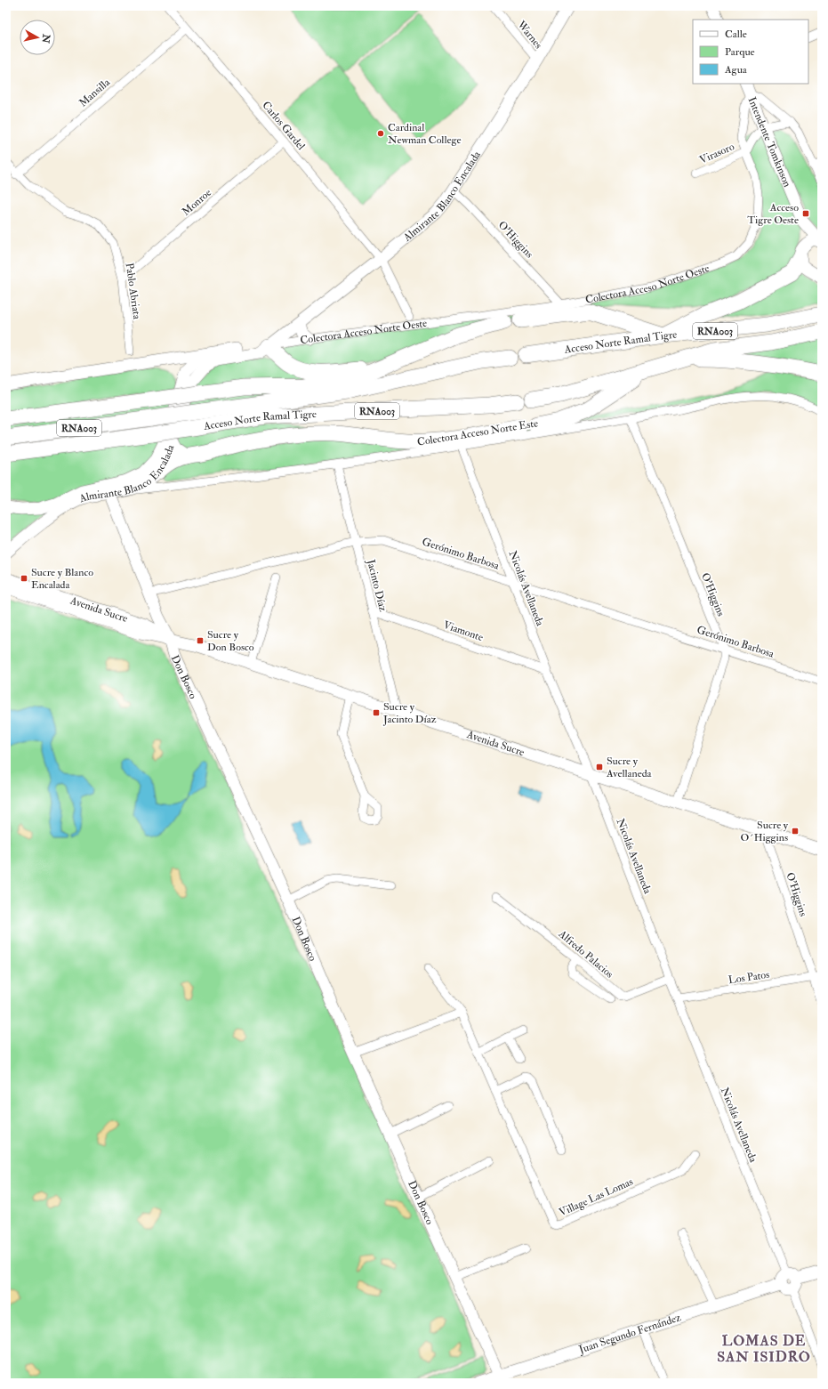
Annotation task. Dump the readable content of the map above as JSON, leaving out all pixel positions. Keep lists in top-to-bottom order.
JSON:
{
  "streets": {
    "highway": ["RNA003", "Acceso Norte Ramal Tigre"],
    "main road": [
      "Intendente Tomkinson",
      "Almirante Blanco Encalada",
      "Avenida Sucre",
      "Don Bosco",
      "Juan Segundo Fernández"
    ],
    "street": [
      "Warnes",
      "Mansilla",
      "Carlos Gardel",
      "Virasoro",
      "Monroe",
      "O'Higgins",
      "Colectora Acceso Norte Oeste",
      "Pablo Abriata",
      "Colectora Acceso Norte Este",
      "Gerónimo Barbosa",
      "Jacinto Díaz",
      "Nicolás Avellaneda",
      "Viamonte",
      "Alfredo Palacios",
      "Los Patos",
      "Village Las Lomas"
    ]
  },
  "crossings": [
    ["Warnes", "Almirante Blanco Encalada"],
    ["Mansilla", "Carlos Gardel"],
    ["Mansilla", "Pablo Abriata"],
    ["Carlos Gardel", "Almirante Blanco Encalada"],
    ["Carlos Gardel", "Monroe"],
    ["Intendente Tomkinson", "Colectora Acceso Norte Oeste"],
    ["Virasoro", "Colectora Acceso Norte Oeste"],
    ["Almirante Blanco Encalada", "O'Higgins"],
    ["Almirante Blanco Encalada", "Colectora Acceso Norte Oeste"],
    ["Almirante Blanco Encalada", "Acceso Norte Ramal Tigre"],
    ["Almirante Blanco Encalada", "Colectora Acceso Norte Este"],
    ["Almirante Blanco Encalada", "Don Bosco"],
    ["Monroe", "Pablo Abriata"],
    ["O'Higgins", "Colectora Acceso Norte Oeste"],
    ["O'Higgins", "Colectora Acceso Norte Este"],
    ["O'Higgins", "Gerónimo Barbosa"],
    ["O'Higgins", "Avenida Sucre"],
    ["O'Higgins", "Los Patos"],
    ["Colectora Acceso Norte Este", "Jacinto Díaz"],
    ["Colectora Acceso Norte Este", "Nicolás Avellaneda"],
    ["Gerónimo Barbosa", "Jacinto Díaz"],
    ["Gerónimo Barbosa", "Nicolás Avellaneda"],
    ["Gerónimo Barbosa", "Don Bosco"],
    ["Jacinto Díaz", "Avenida Sucre"],
    ["Jacinto Díaz", "Viamonte"],
    ["Nicolás Avellaneda", "Avenida Sucre"],
    ["Nicolás Avellaneda", "Viamonte"],
    ["Nicolás Avellaneda", "Alfredo Palacios"],
    ["Nicolás Avellaneda", "Los Patos"],
    ["Nicolás Avellaneda", "Juan Segundo Fernández"],
    ["Avenida Sucre", "Don Bosco"],
    ["Don Bosco", "Juan Segundo Fernández"]
  ],
  "districts": ["LOMAS DE SAN ISIDRO"],
  "places": {
    "other": ["Cardinal Newman College"],
    "transit": [
      "Acceso Tigre Oeste",
      "Sucre y Blanco Encalada",
      "Sucre y Don Bosco",
      "Sucre y Jacinto Díaz",
      "Sucre y Avellaneda",
      "Sucre y O´Higgins"
    ]
  },
  "legend": ["Calle", "Parque", "Agua"],
  "north": "right"
}
